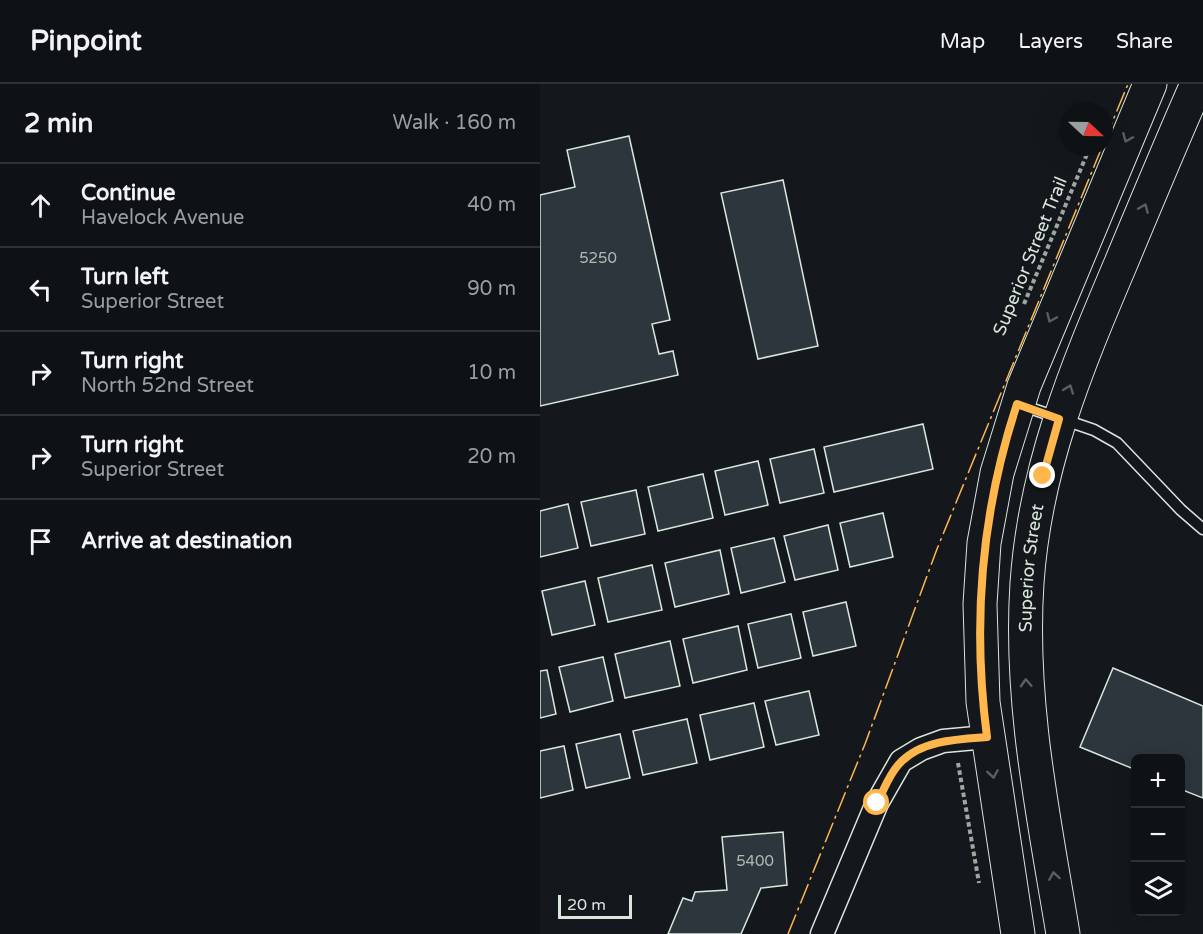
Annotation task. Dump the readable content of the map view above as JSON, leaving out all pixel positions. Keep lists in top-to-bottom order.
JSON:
{
  "streets": {
    "main road": ["Superior Street"],
    "path": ["Superior Street Trail"]
  },
  "house_numbers": ["5250", "5400"],
  "scale_bar": "20 m",
  "north": "right",
  "page": {
    "header": "Pinpoint",
    "nav": ["Map", "Layers", "Share"],
    "heading": ["2 min", "Walk · 160 m"],
    "list": [
      ["Continue", "Havelock Avenue", "40 m"],
      ["Turn left", "Superior Street", "90 m"],
      ["Turn right", "North 52nd Street", "10 m"],
      ["Turn right", "Superior Street", "20 m"],
      "Arrive at destination"
    ],
    "map_buttons": ["+", "−"],
    "scale": "20 m"
  }
}
